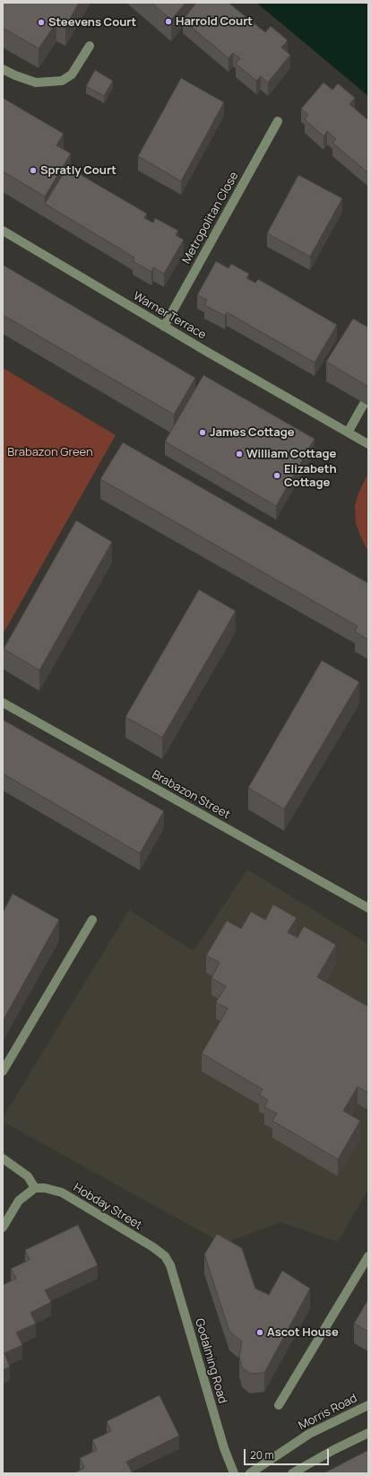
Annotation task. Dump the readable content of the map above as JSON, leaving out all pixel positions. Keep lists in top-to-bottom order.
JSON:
{
  "streets": {
    "street": [
      "Metropolitan Close",
      "Warner Terrace",
      "Brabazon Street",
      "Hobday Street",
      "Godalming Road",
      "Morris Road"
    ]
  },
  "crossings": [
    ["Metropolitan Close", "Warner Terrace"],
    ["Hobday Street", "Godalming Road"]
  ],
  "parks": ["Brabazon Green"],
  "places": [
    "Harrold Court",
    "Steevens Court",
    "Spratly Court",
    "James Cottage",
    "William Cottage",
    "Elizabeth Cottage",
    "Ascot House"
  ],
  "scale_bar": "20 m"
}
